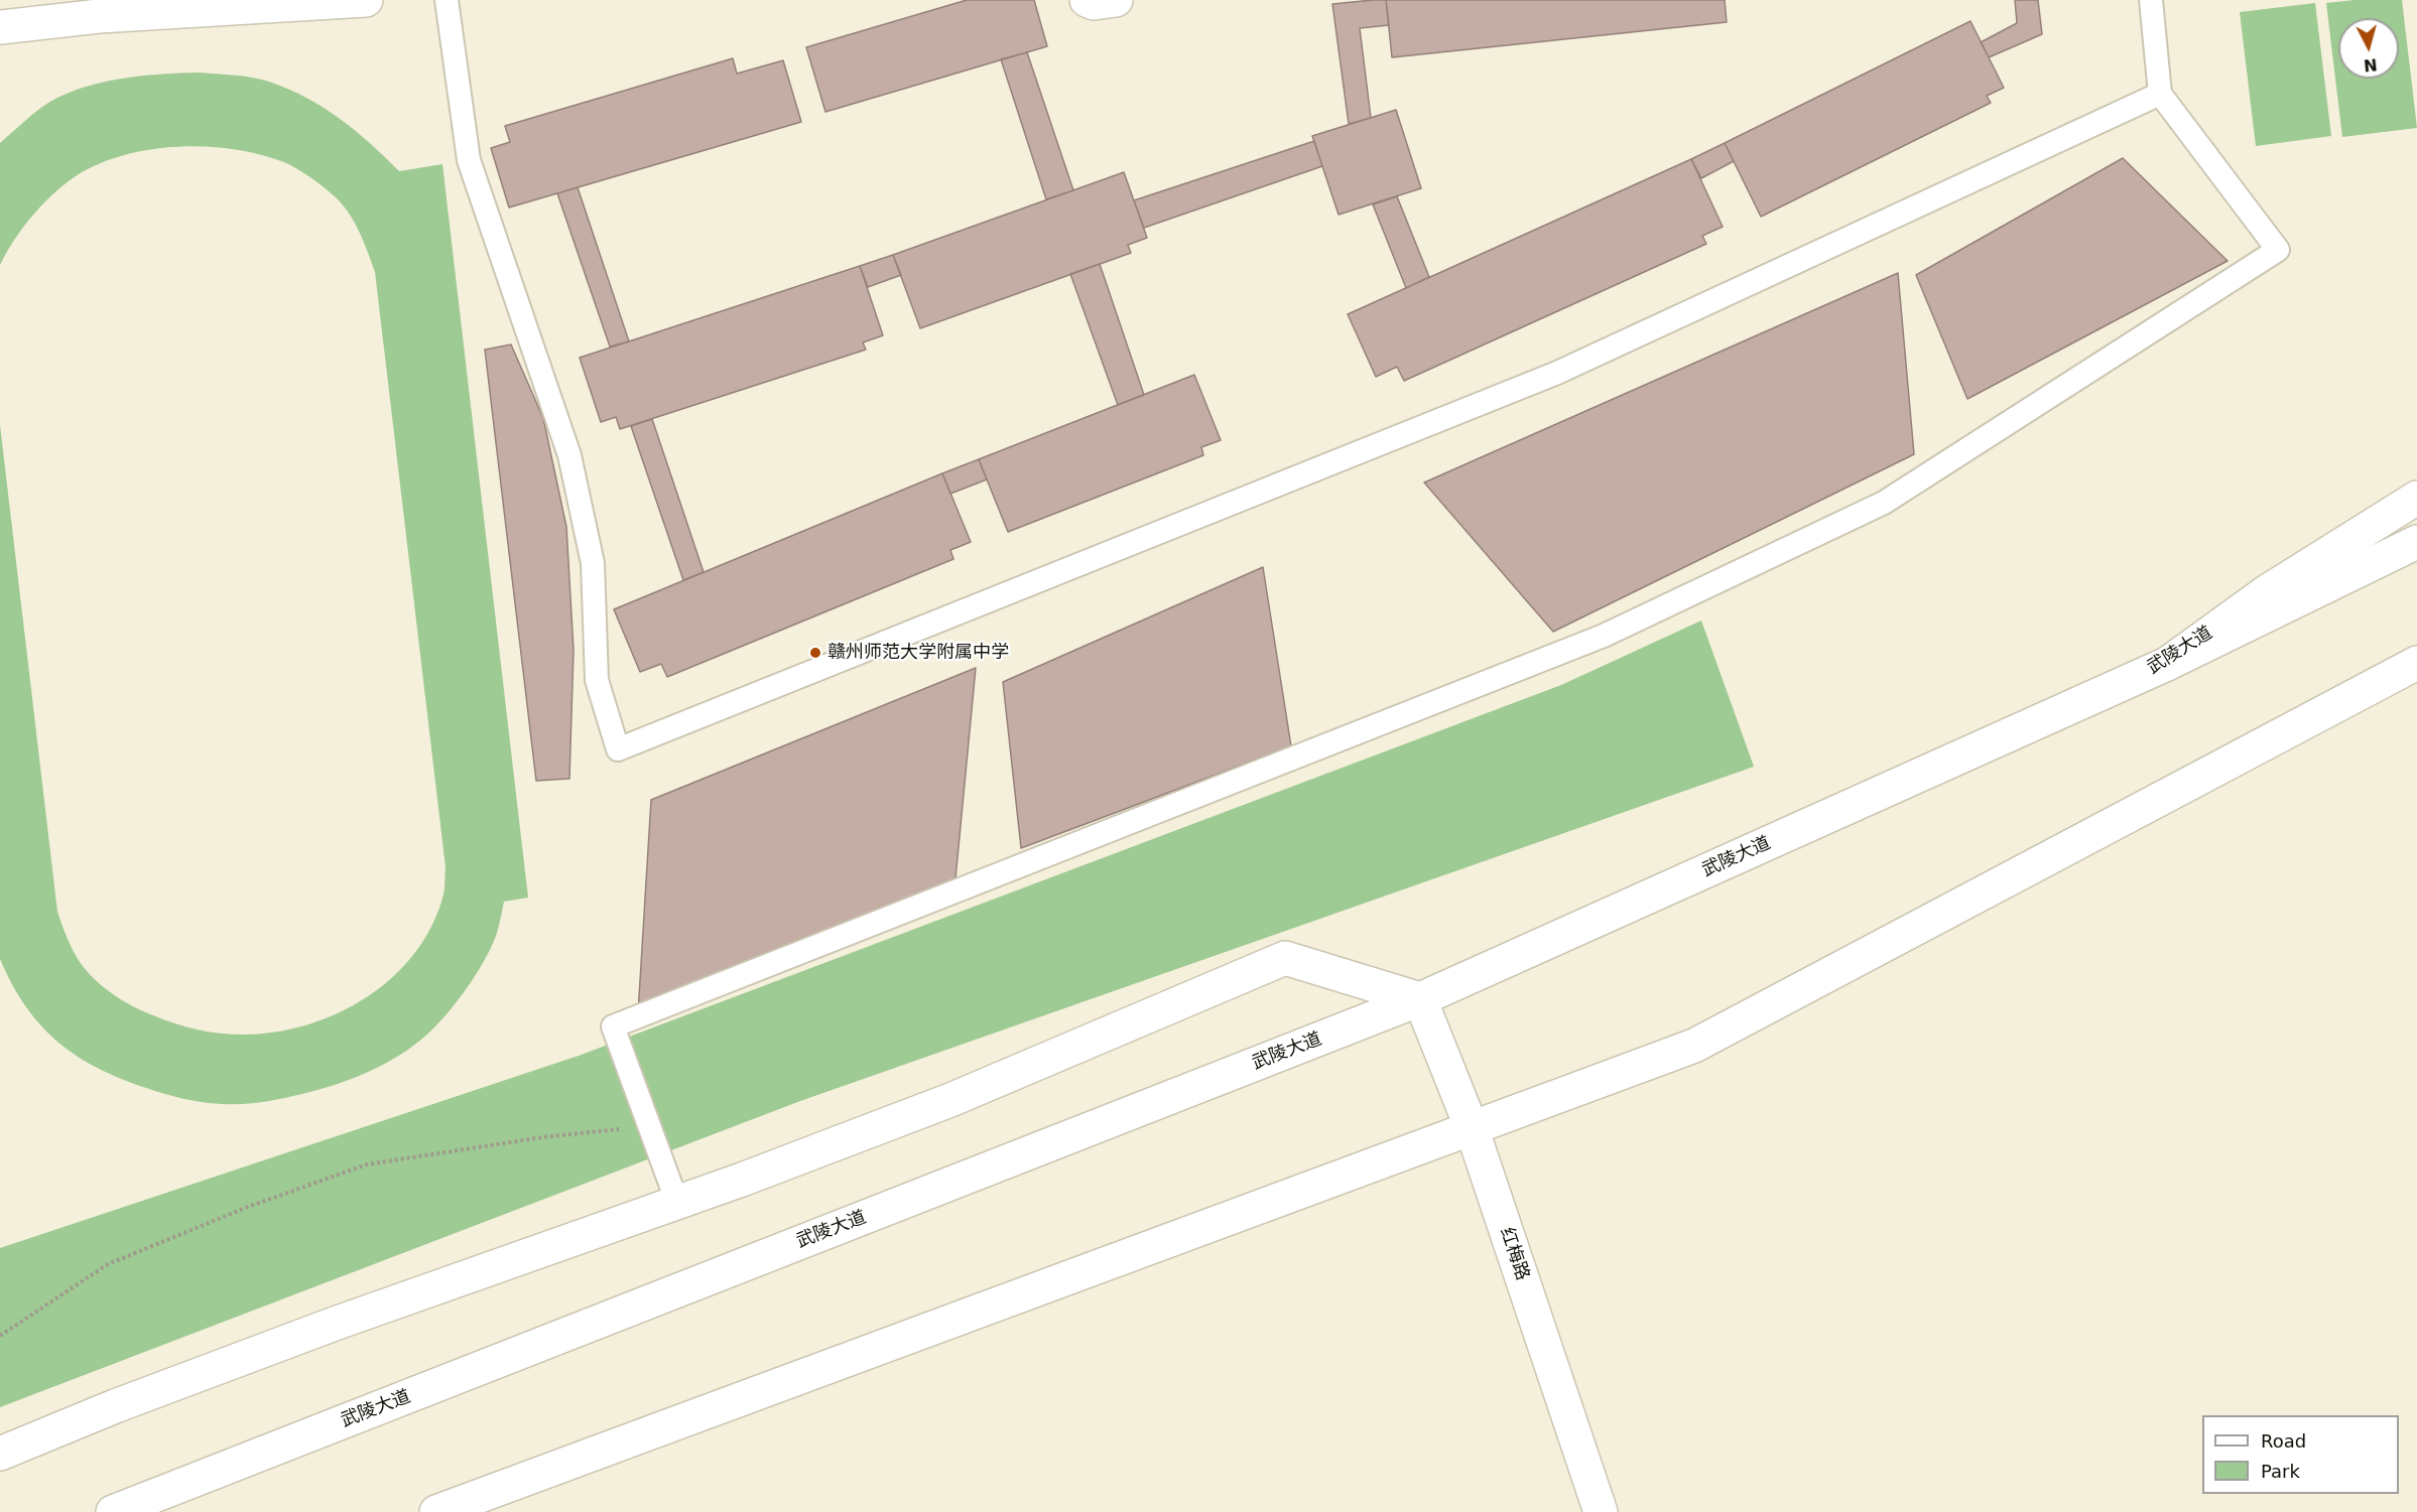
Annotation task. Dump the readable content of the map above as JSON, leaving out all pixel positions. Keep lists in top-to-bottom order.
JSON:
{
  "streets": {
    "main road": ["武陵大道", "红梅路"]
  },
  "crossings": [
    ["武陵大道", "红梅路"]
  ],
  "places": ["赣州师范大学附属中学"],
  "legend": ["Road", "Park"],
  "north": "bottom"
}
